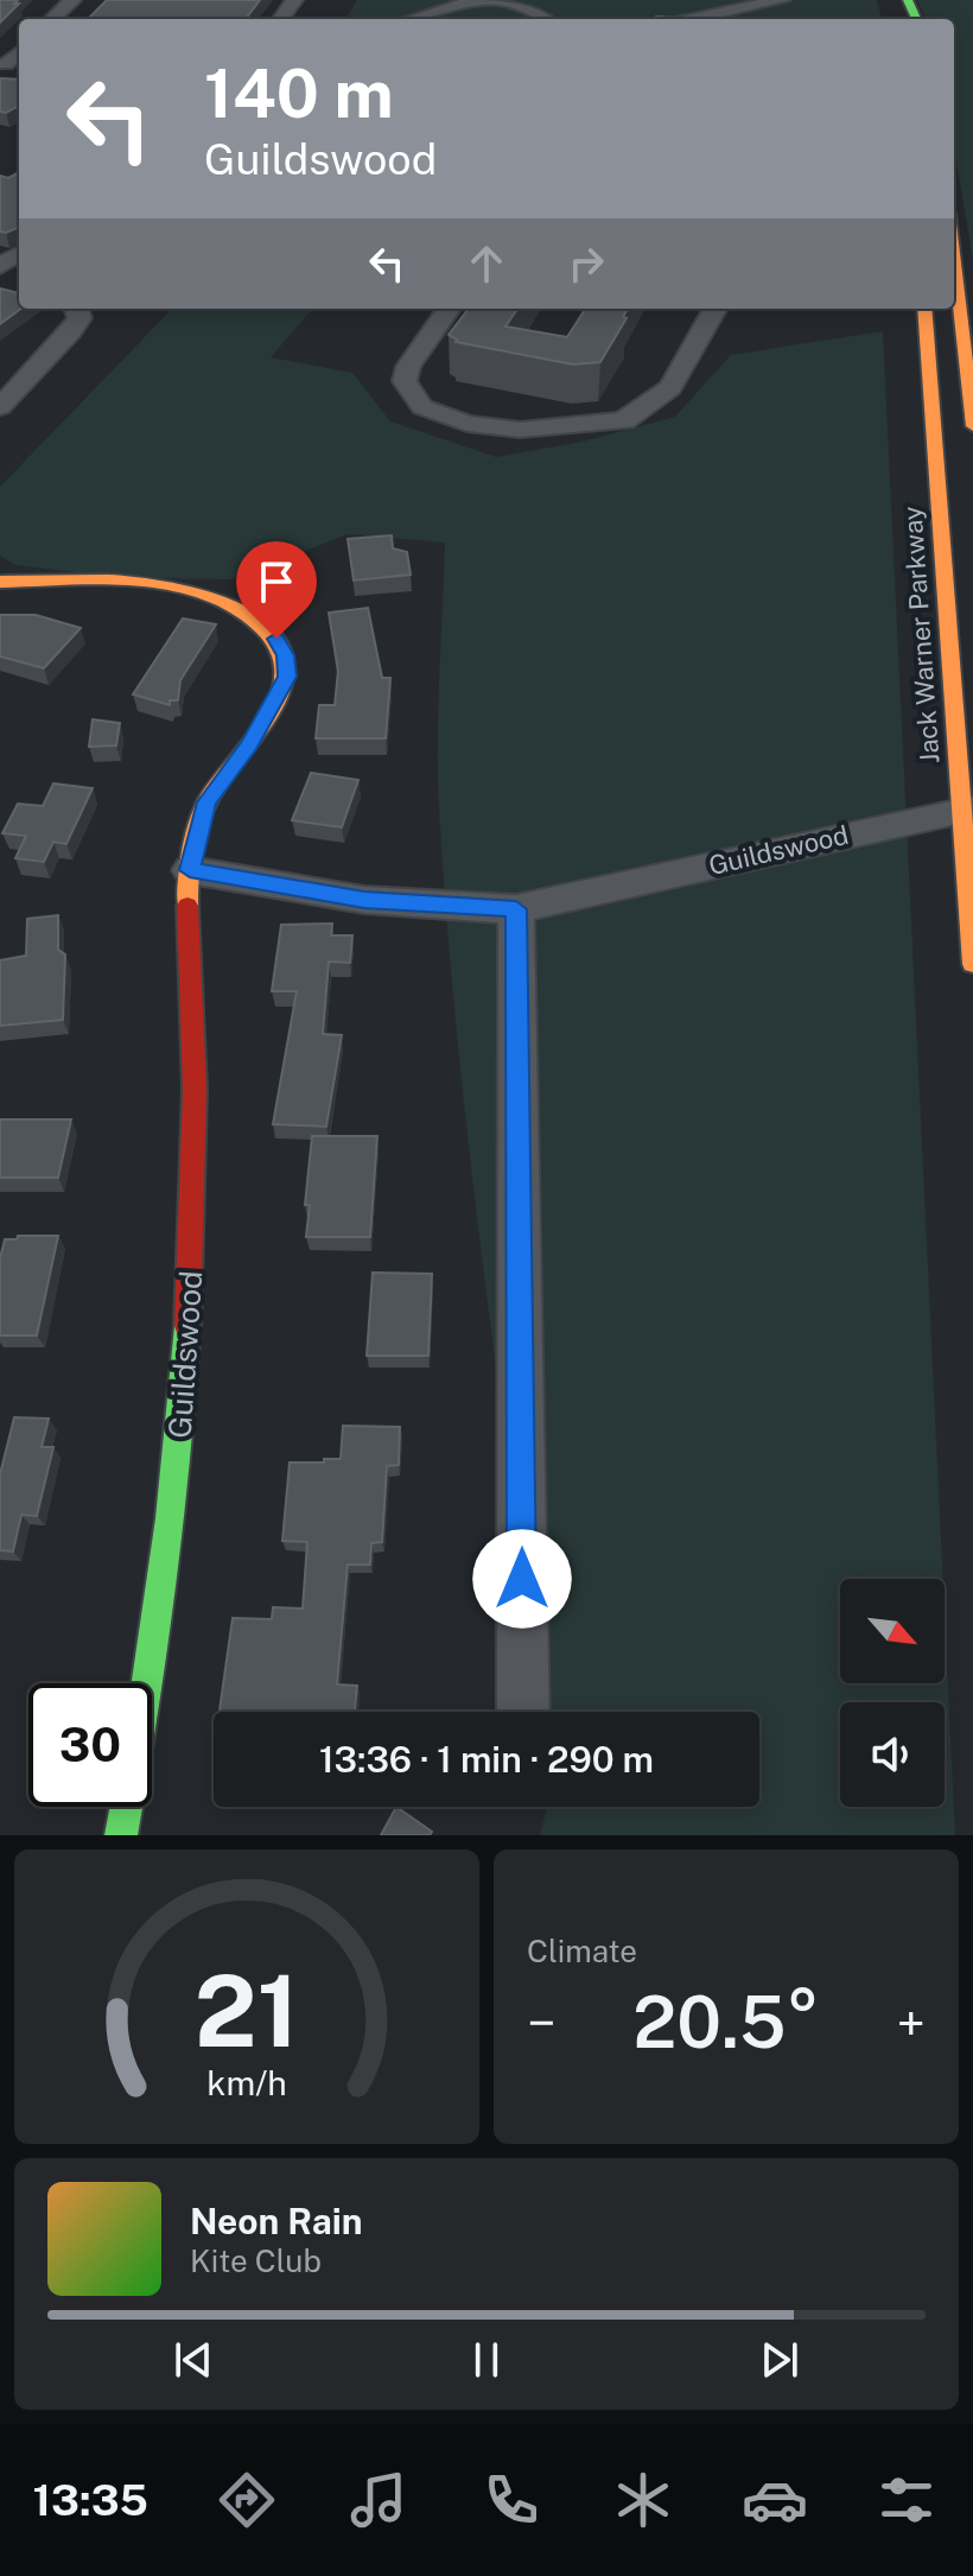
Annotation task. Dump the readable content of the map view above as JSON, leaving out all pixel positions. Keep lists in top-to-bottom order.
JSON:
{
  "streets": {
    "main road": ["Jack Warner Parkway", "Guildswood"]
  },
  "crossings": [
    ["Jack Warner Parkway", "Guildswood"]
  ],
  "north": "bottom right",
  "page": {
    "turn": ["140 m", "Guildswood"],
    "limit": "30",
    "trip": "13:36 · 1 min · 290 m",
    "tile": "Climate",
    "heat": ["−", "20.5°", "+"],
    "song": ["Neon Rain", "Kite Club"],
    "tabs": "13:35",
    "gauge": ["21", "km/h"]
  }
}
